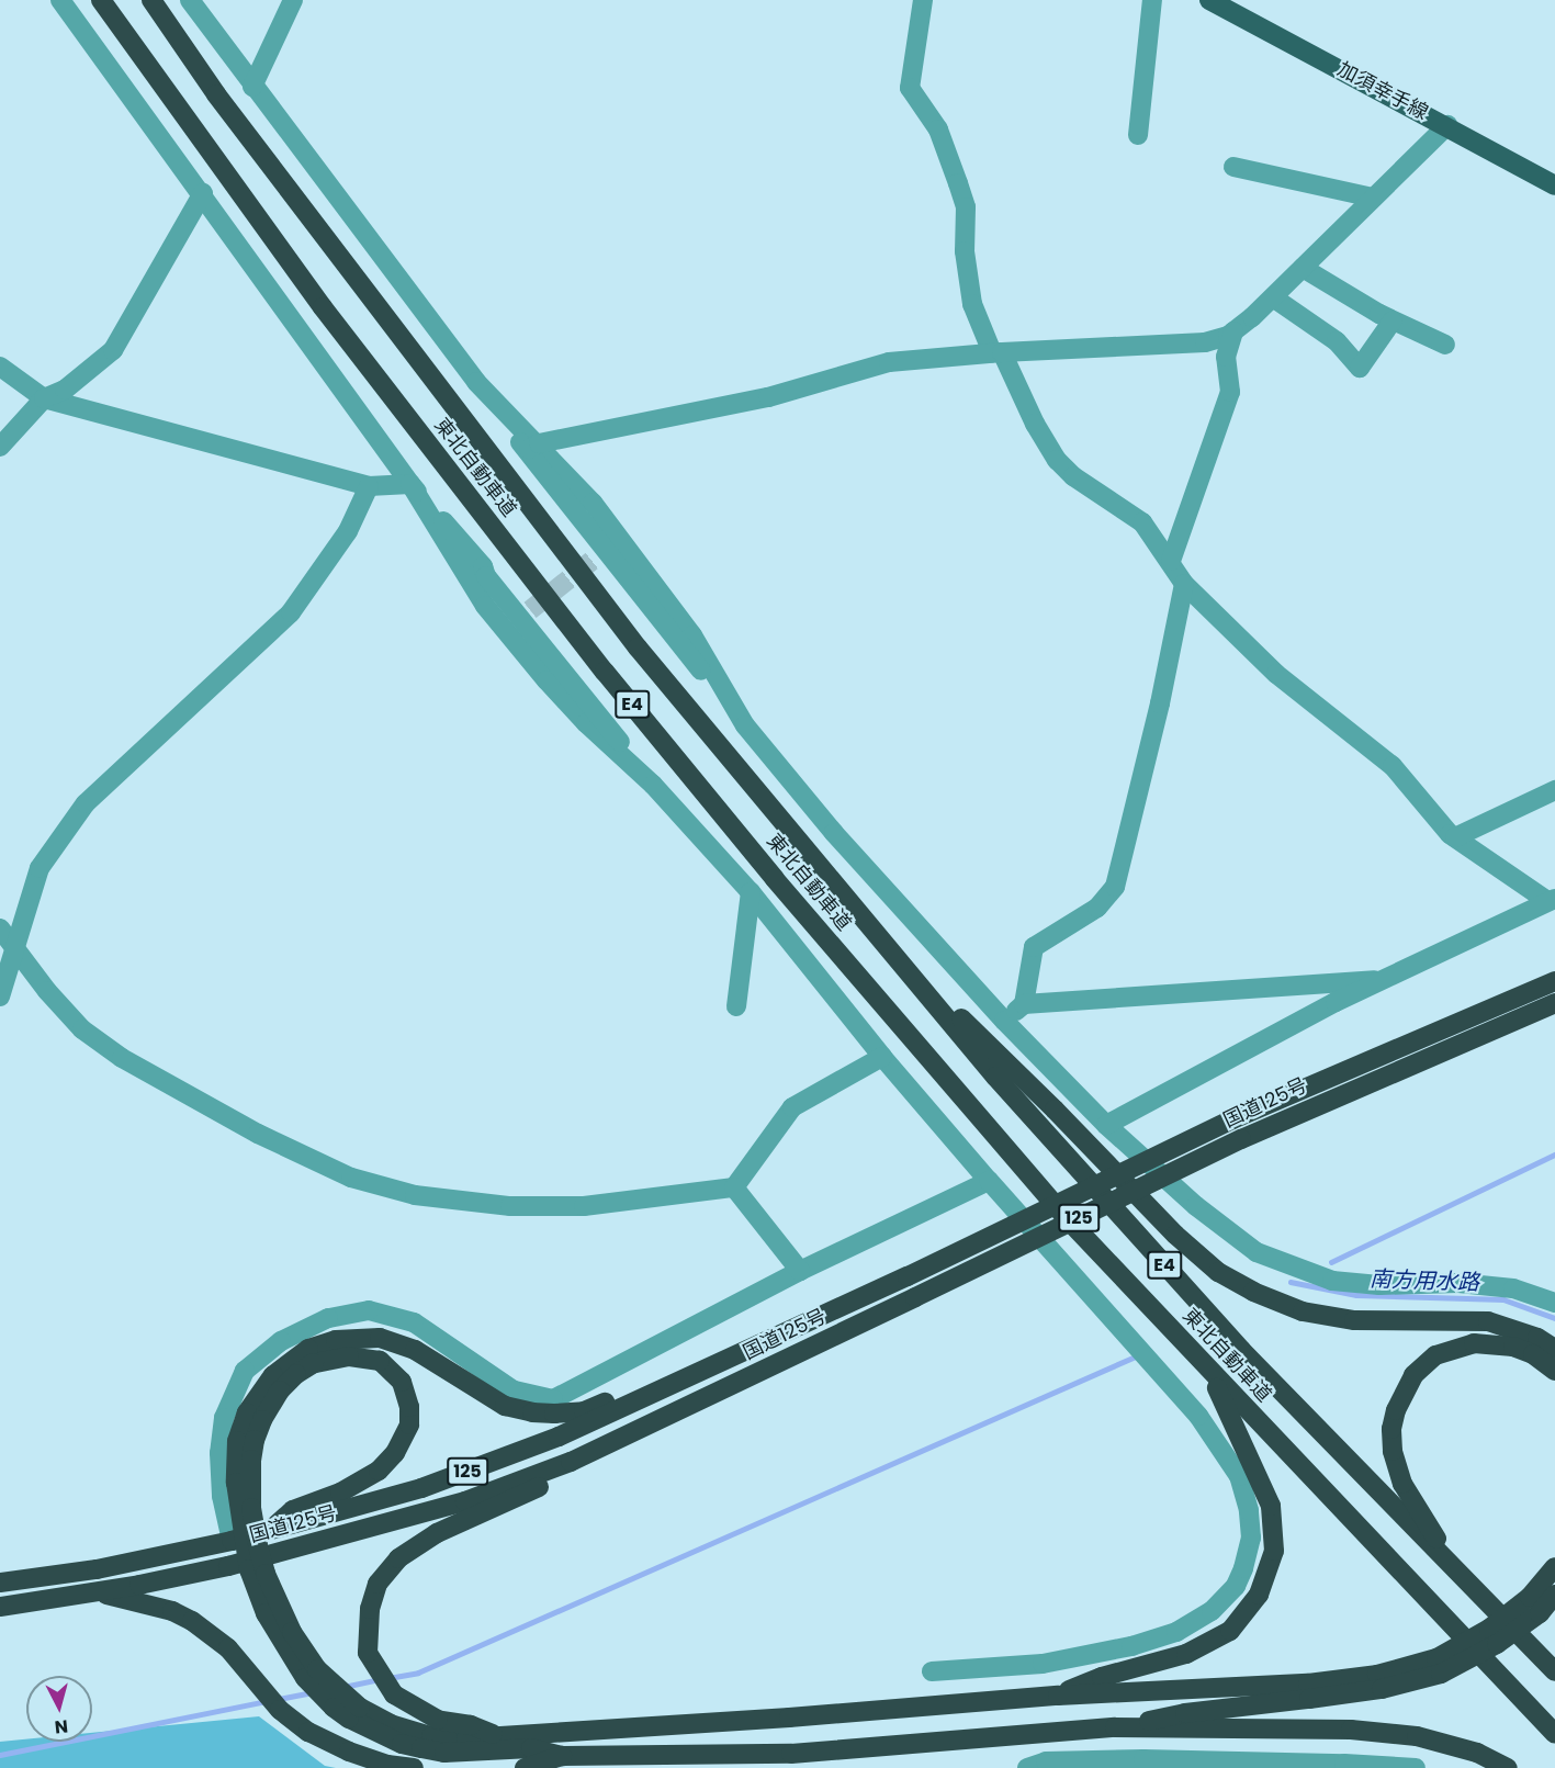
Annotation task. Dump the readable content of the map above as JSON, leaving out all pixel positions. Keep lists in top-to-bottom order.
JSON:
{
  "streets": {
    "highway": [
      "東北自動車道",
      "E4",
      "国道125号",
      "125"
    ],
    "main road": ["加須幸手線"]
  },
  "water": ["南方用水路"],
  "north": "bottom"
}
